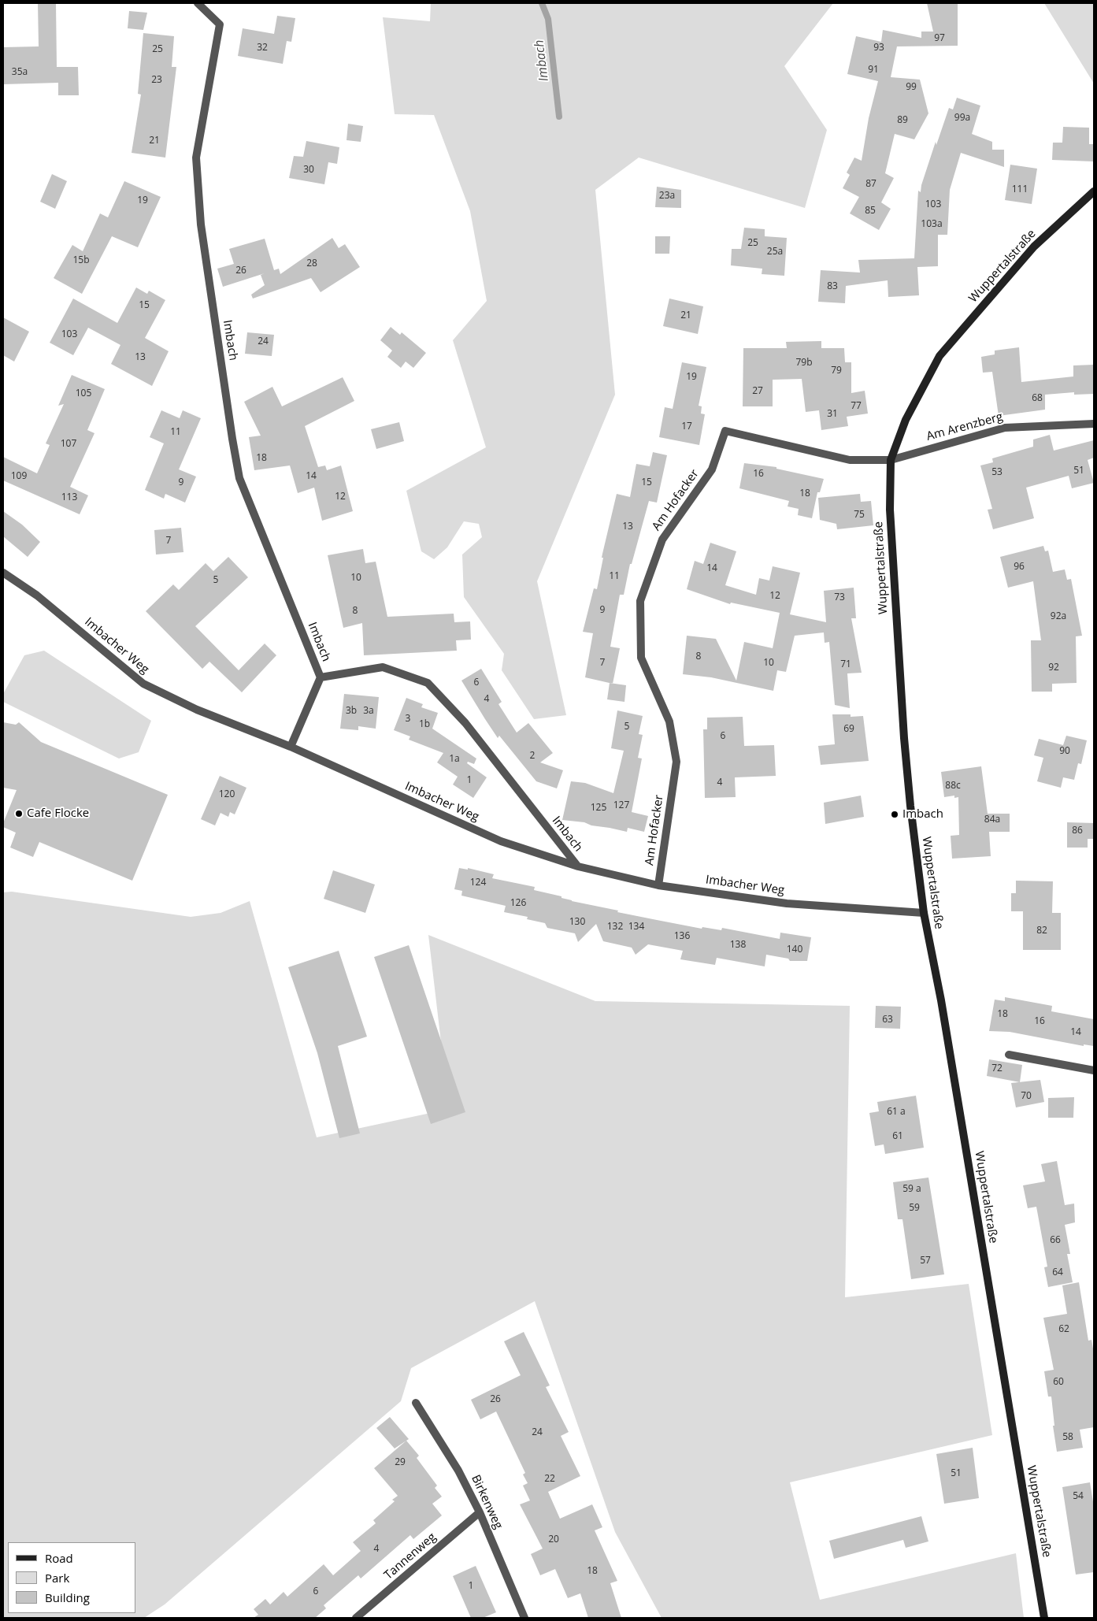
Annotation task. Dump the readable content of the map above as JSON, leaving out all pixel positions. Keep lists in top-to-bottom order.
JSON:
{
  "streets": {
    "main road": ["Wuppertalstraße"],
    "street": [
      "Imbach",
      "Am Arenzberg",
      "Am Hofacker",
      "Imbacher Weg",
      "Birkenweg",
      "Tannenweg"
    ]
  },
  "crossings": [
    ["Wuppertalstraße", "Am Arenzberg"],
    ["Wuppertalstraße", "Am Hofacker"],
    ["Wuppertalstraße", "Imbacher Weg"],
    ["Imbach", "Imbacher Weg"],
    ["Am Arenzberg", "Am Hofacker"],
    ["Am Hofacker", "Imbacher Weg"],
    ["Birkenweg", "Tannenweg"]
  ],
  "water": ["Imbach"],
  "places": ["Cafe Flocke", "Imbach"],
  "house_numbers": [
    "97",
    "32",
    "93",
    "25",
    "91",
    "35a",
    "23",
    "99",
    "99a",
    "89",
    "21",
    "30",
    "87",
    "111",
    "23a",
    "19",
    "103",
    "85",
    "103a",
    "25",
    "25a",
    "15b",
    "28",
    "26",
    "83",
    "15",
    "21",
    "103",
    "24",
    "13",
    "79b",
    "79",
    "19",
    "27",
    "105",
    "68",
    "77",
    "31",
    "17",
    "11",
    "107",
    "18",
    "51",
    "53",
    "16",
    "109",
    "14",
    "9",
    "15",
    "18",
    "12",
    "113",
    "75",
    "13",
    "7",
    "96",
    "14",
    "11",
    "10",
    "5",
    "12",
    "73",
    "9",
    "8",
    "92a",
    "8",
    "7",
    "10",
    "71",
    "92",
    "6",
    "4",
    "3b",
    "3a",
    "3",
    "1b",
    "5",
    "69",
    "6",
    "90",
    "2",
    "1a",
    "1",
    "4",
    "88c",
    "120",
    "127",
    "125",
    "84a",
    "86",
    "124",
    "126",
    "130",
    "132",
    "134",
    "82",
    "136",
    "138",
    "140",
    "18",
    "63",
    "16",
    "14",
    "72",
    "70",
    "61 a",
    "61",
    "59 a",
    "59",
    "66",
    "57",
    "64",
    "62",
    "60",
    "26",
    "24",
    "58",
    "29",
    "51",
    "22",
    "54",
    "20",
    "4",
    "18",
    "1",
    "6"
  ],
  "legend": ["Road", "Park", "Building"]
}
